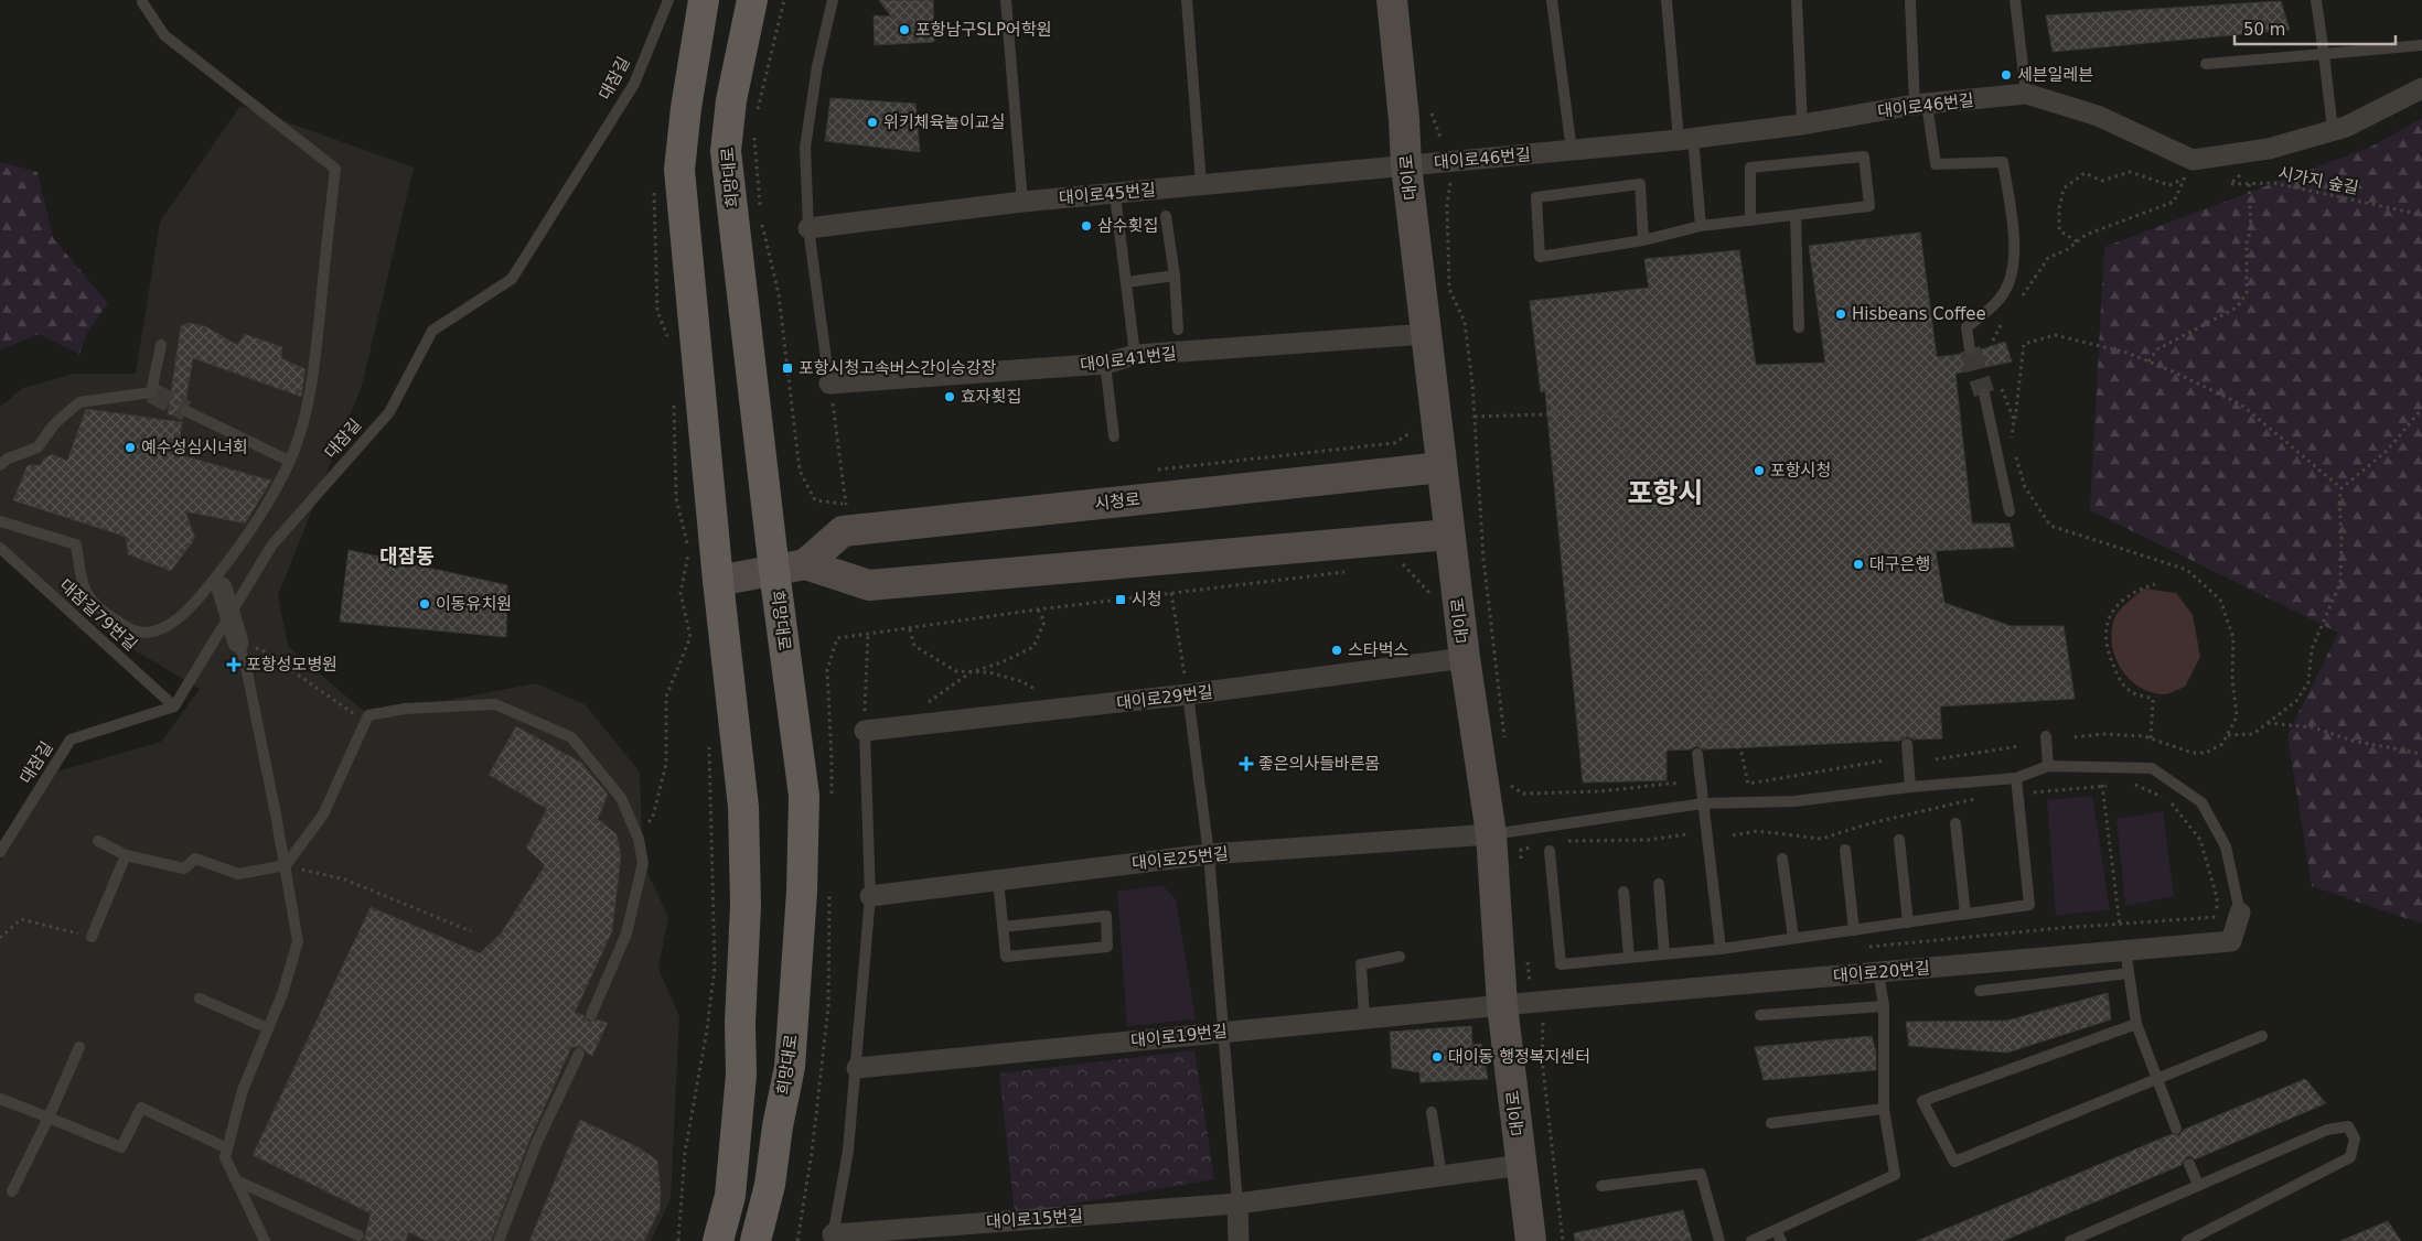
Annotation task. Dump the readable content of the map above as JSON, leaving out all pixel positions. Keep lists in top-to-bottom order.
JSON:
{
  "streets": {
    "main road": ["희망대로"],
    "street": [
      "대이로46번길",
      "대이로",
      "대이로45번길",
      "대이로41번길",
      "시청로",
      "대이로29번길",
      "대이로25번길",
      "대이로20번길",
      "대이로19번길",
      "대이로15번길"
    ],
    "lane": ["대잠길", "대잠길79번길"],
    "path": ["시가지 숲길"]
  },
  "crossings": [
    ["대잠길", "대잠길79번길"],
    ["대이로46번길", "대이로"],
    ["대이로46번길", "대이로45번길"],
    ["희망대로", "시청로"],
    ["대이로", "대이로45번길"],
    ["대이로", "대이로41번길"],
    ["대이로", "시청로"],
    ["대이로", "대이로29번길"],
    ["대이로", "대이로25번길"],
    ["대이로", "대이로20번길"],
    ["대이로", "대이로19번길"],
    ["대이로", "대이로15번길"],
    ["대이로20번길", "대이로19번길"]
  ],
  "districts": ["포항시", "대잠동"],
  "places": {
    "other": [
      "포항남구SLP어학원",
      "세븐일레븐",
      "위키체육놀이교실",
      "삼수횟집",
      "Hisbeans Coffee",
      "효자횟집",
      "예수성심시녀회",
      "포항시청",
      "대구은행",
      "이동유치원",
      "스타벅스",
      "대이동 행정복지센터"
    ],
    "transit": ["포항시청고속버스간이승강장", "시청"],
    "health": ["포항성모병원", "좋은의사들바른몸"]
  },
  "scale_bar": "50 m"
}
